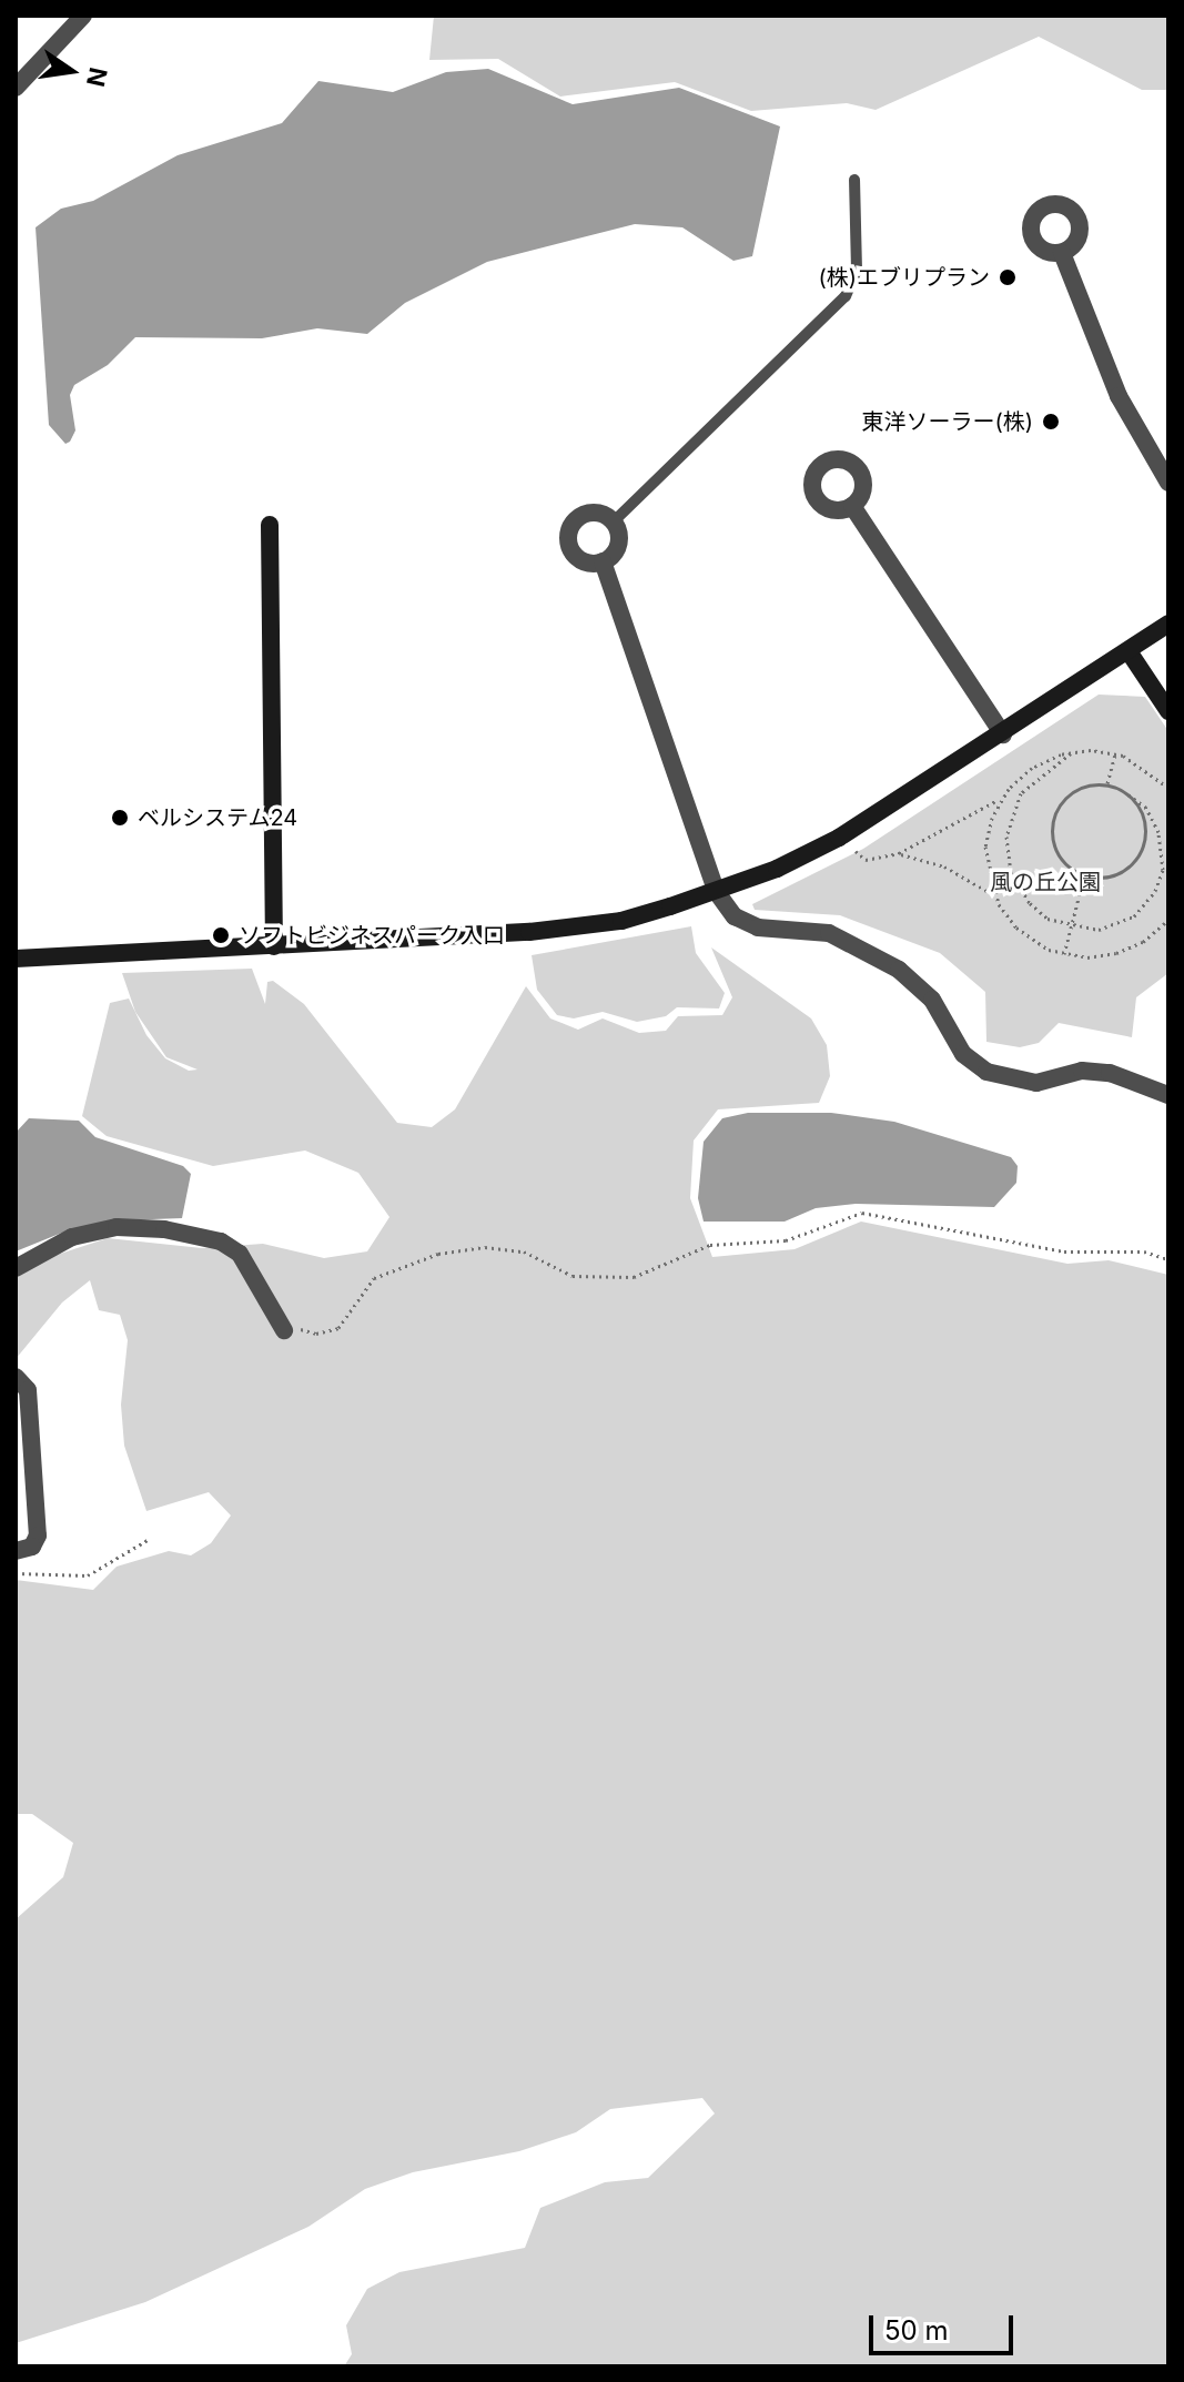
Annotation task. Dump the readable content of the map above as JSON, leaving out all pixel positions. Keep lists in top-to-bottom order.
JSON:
{
  "parks": ["風の丘公園"],
  "places": [
    "(株)エブリプラン",
    "東洋ソーラー(株)",
    "ベルシステム24",
    "ソフトビジネスパーク入口"
  ],
  "scale_bar": "50 m",
  "north": "right"
}
